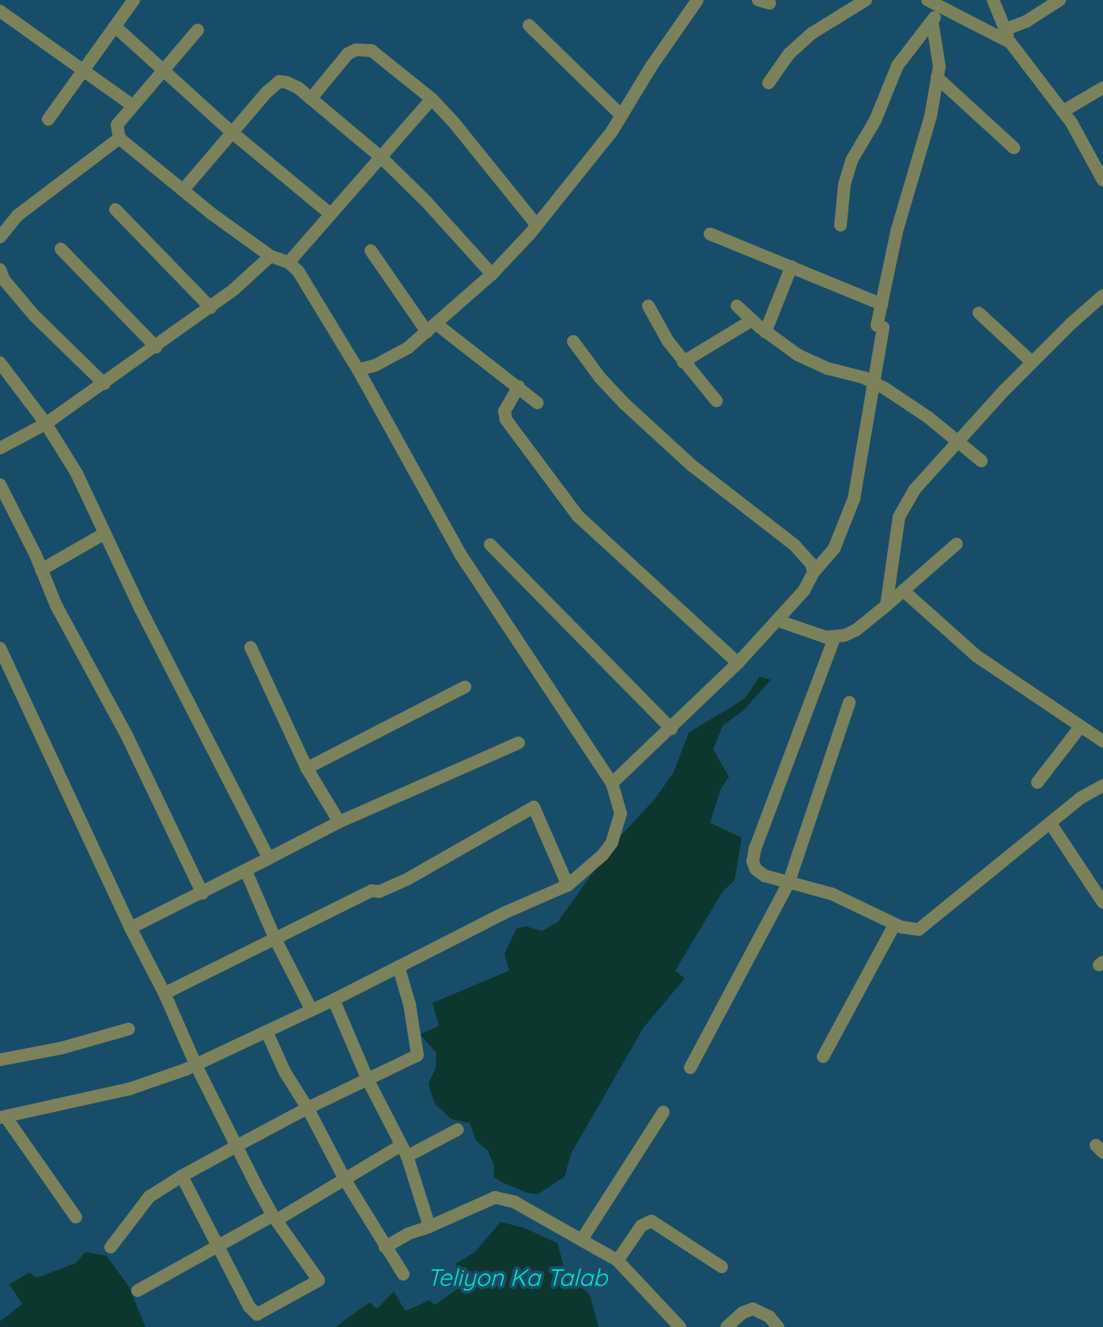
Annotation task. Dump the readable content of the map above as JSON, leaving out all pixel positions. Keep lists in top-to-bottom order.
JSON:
{
  "water": ["Teliyon Ka Talab"]
}
